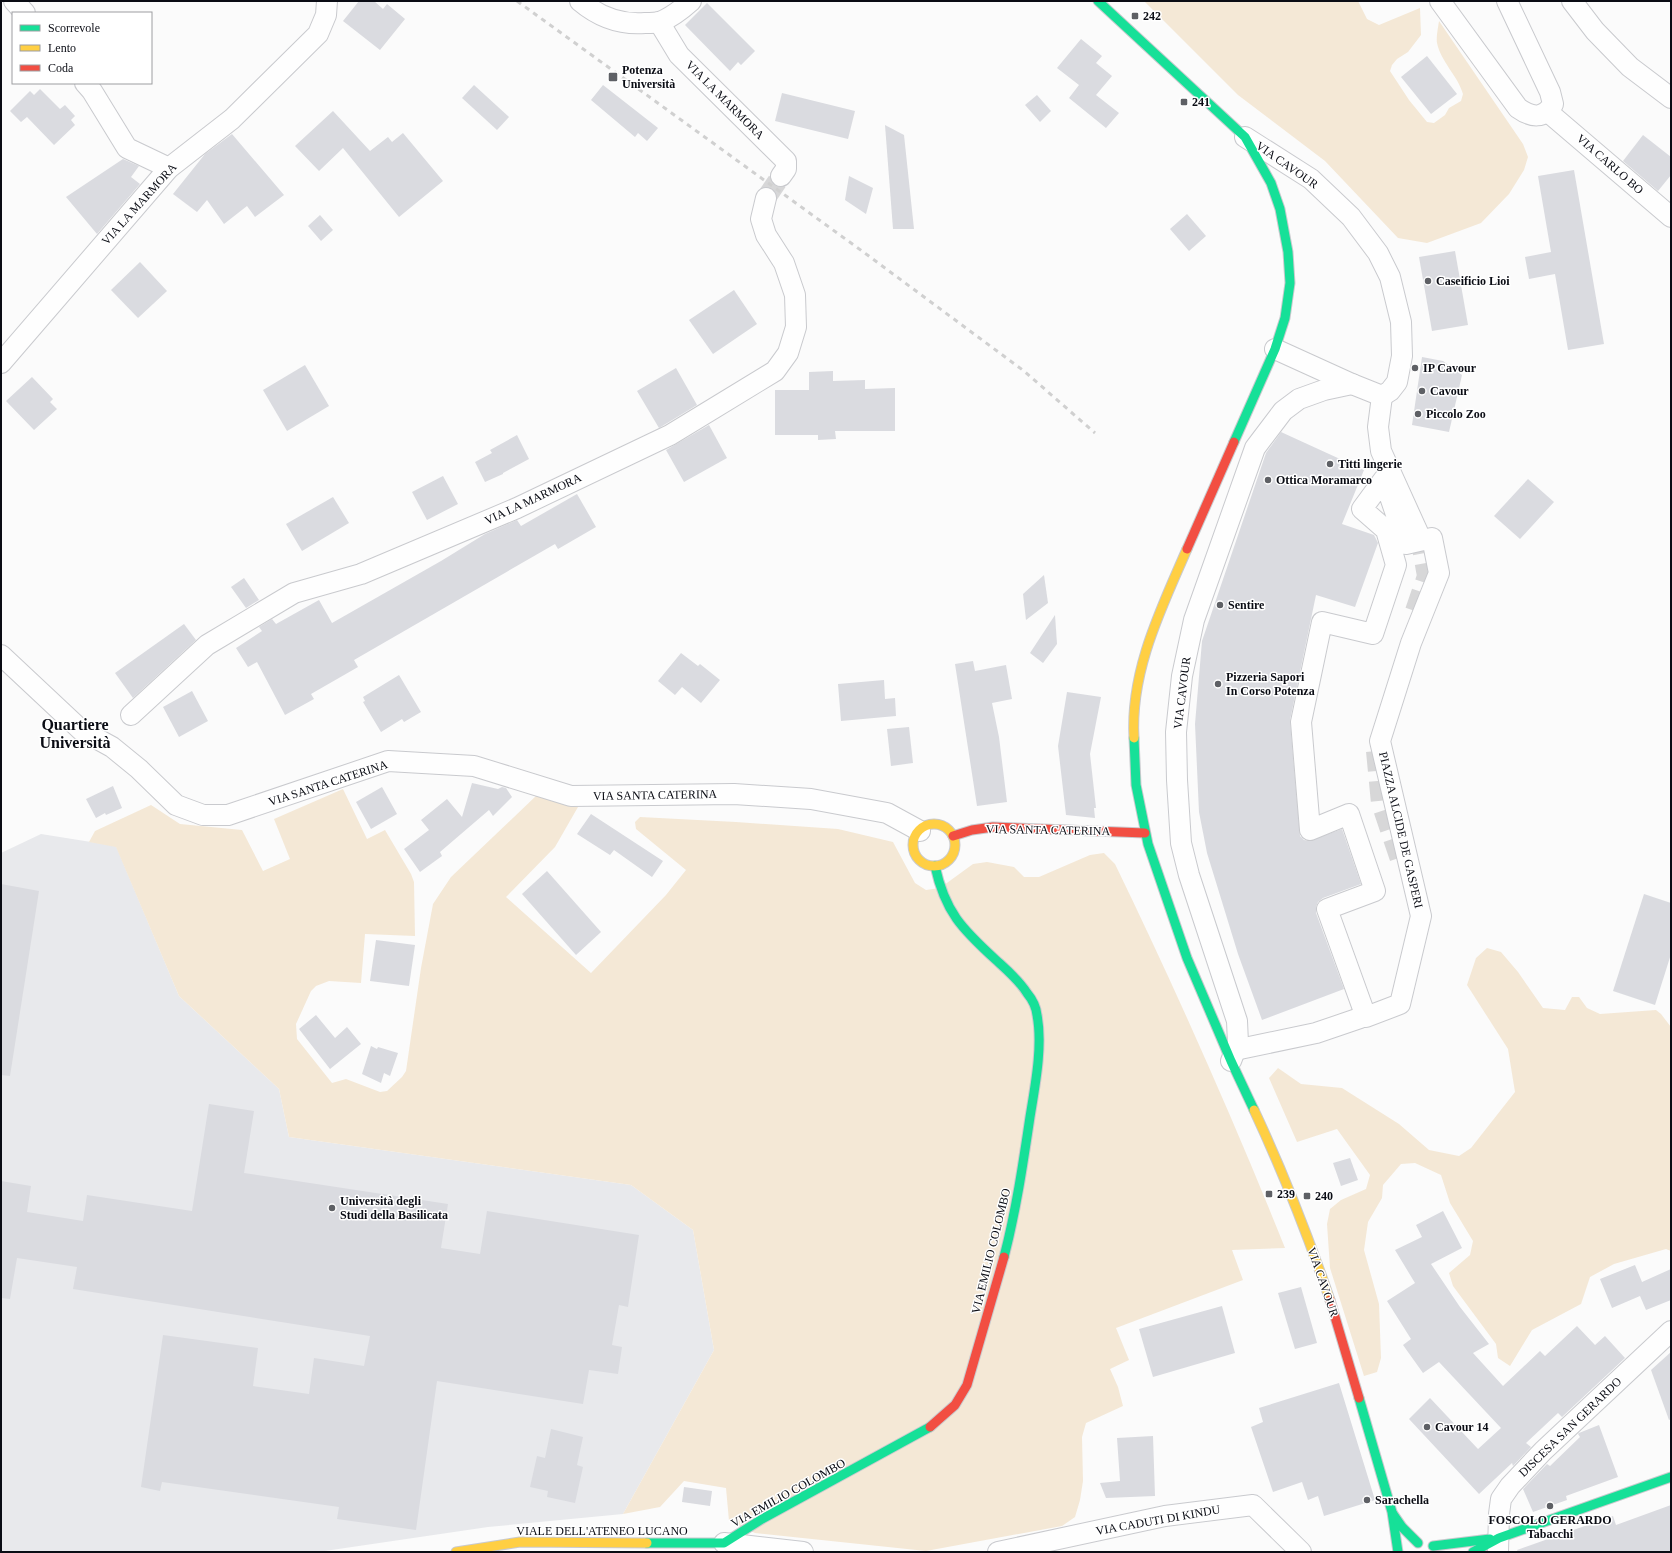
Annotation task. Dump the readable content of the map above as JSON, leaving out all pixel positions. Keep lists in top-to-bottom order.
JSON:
{
  "streets": {
    "main road": [
      "VIA CAVOUR",
      "VIA SANTA CATERINA",
      "VIA EMILIO COLOMBO",
      "VIALE DELL'ATENEO LUCANO"
    ],
    "street": [
      "VIA LA MARMORA",
      "VIA CARLO BO",
      "PIAZZA ALCIDE DE GASPERI",
      "DISCESA SAN GERARDO",
      "VIA CADUTI DI KINDU"
    ]
  },
  "crossings": [
    ["VIA CAVOUR", "VIA SANTA CATERINA"],
    ["VIA SANTA CATERINA", "VIA EMILIO COLOMBO"],
    ["VIA EMILIO COLOMBO", "VIALE DELL'ATENEO LUCANO"]
  ],
  "districts": ["Quartiere Università"],
  "places": {
    "transit": [
      "242",
      "Potenza Università",
      "241",
      "239",
      "240"
    ],
    "other": [
      "Caseificio Lioi",
      "IP Cavour",
      "Cavour",
      "Piccolo Zoo",
      "Titti lingerie",
      "Ottica Moramarco",
      "Sentire",
      "Pizzeria Sapori In Corso Potenza",
      "Università degli Studi della Basilicata",
      "Cavour 14",
      "Sarachella",
      "FOSCOLO GERARDO Tabacchi"
    ]
  },
  "legend": ["Scorrevole", "Lento", "Coda"]
}
